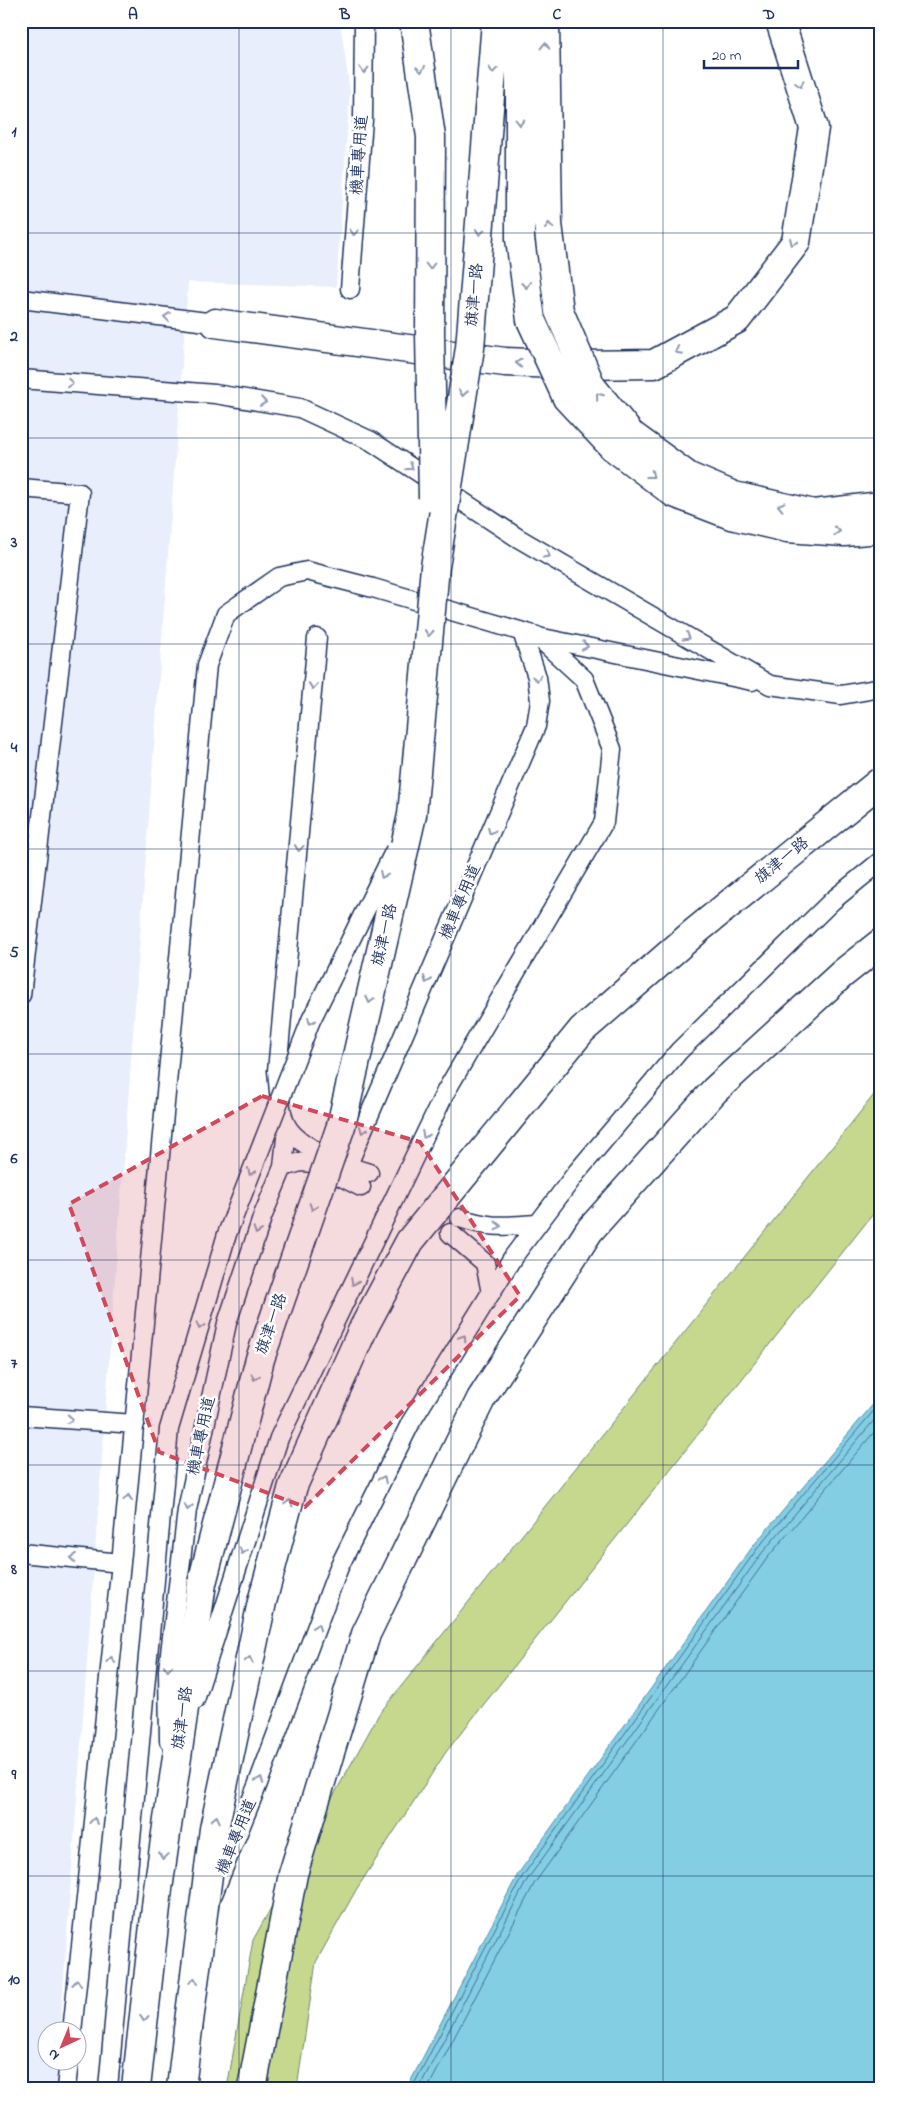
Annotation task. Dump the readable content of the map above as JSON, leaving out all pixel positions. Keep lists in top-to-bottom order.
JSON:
{
  "streets": {
    "street": ["旗津一路"],
    "lane": ["機車專用道"]
  },
  "crossings": [
    ["機車專用道", "旗津一路"]
  ],
  "scale_bar": "20 m",
  "north": "bottom left",
  "grid": {
    "columns": [
      "A",
      "B",
      "C",
      "D"
    ],
    "rows": [
      "1",
      "2",
      "3",
      "4",
      "5",
      "6",
      "7",
      "8",
      "9",
      "10"
    ]
  }
}
